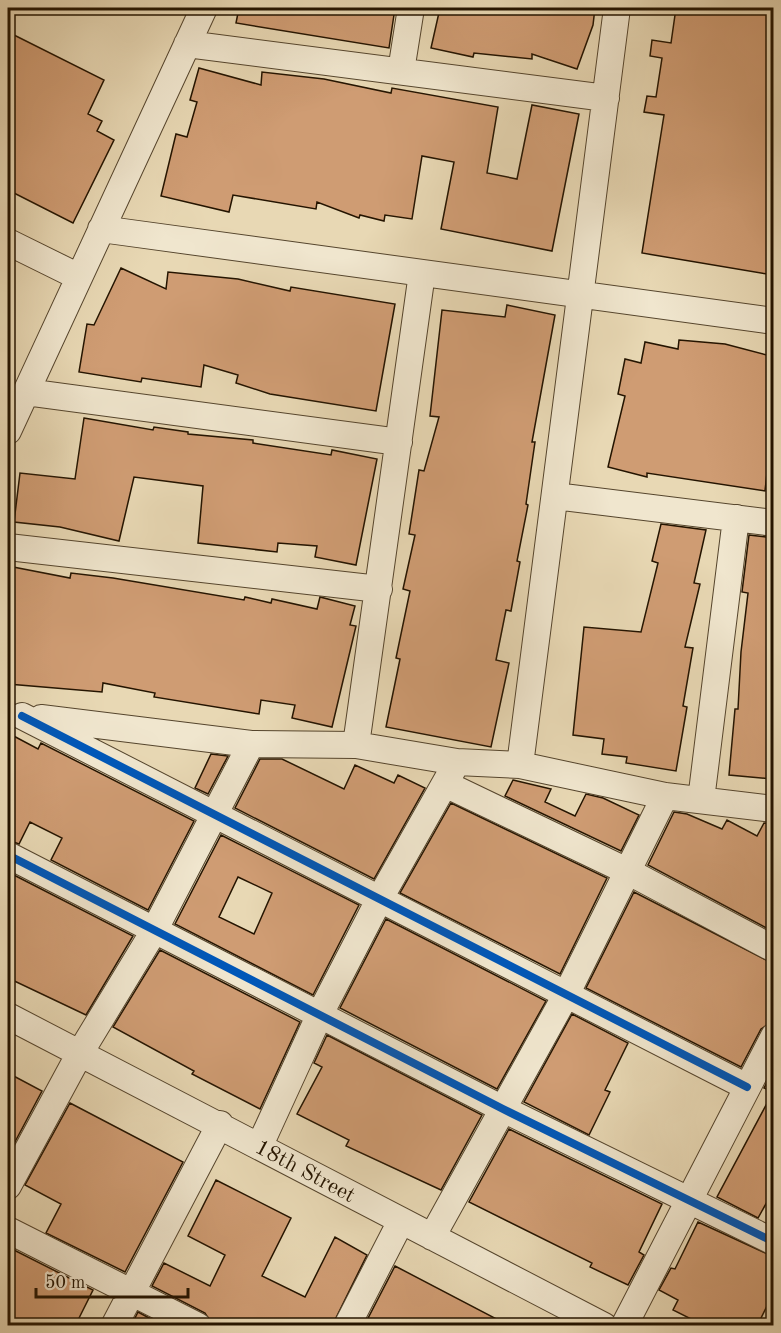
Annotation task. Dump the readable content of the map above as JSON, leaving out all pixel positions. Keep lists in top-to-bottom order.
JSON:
{
  "streets": {
    "street": ["18th Street"]
  },
  "scale_bar": "50 m"
}
